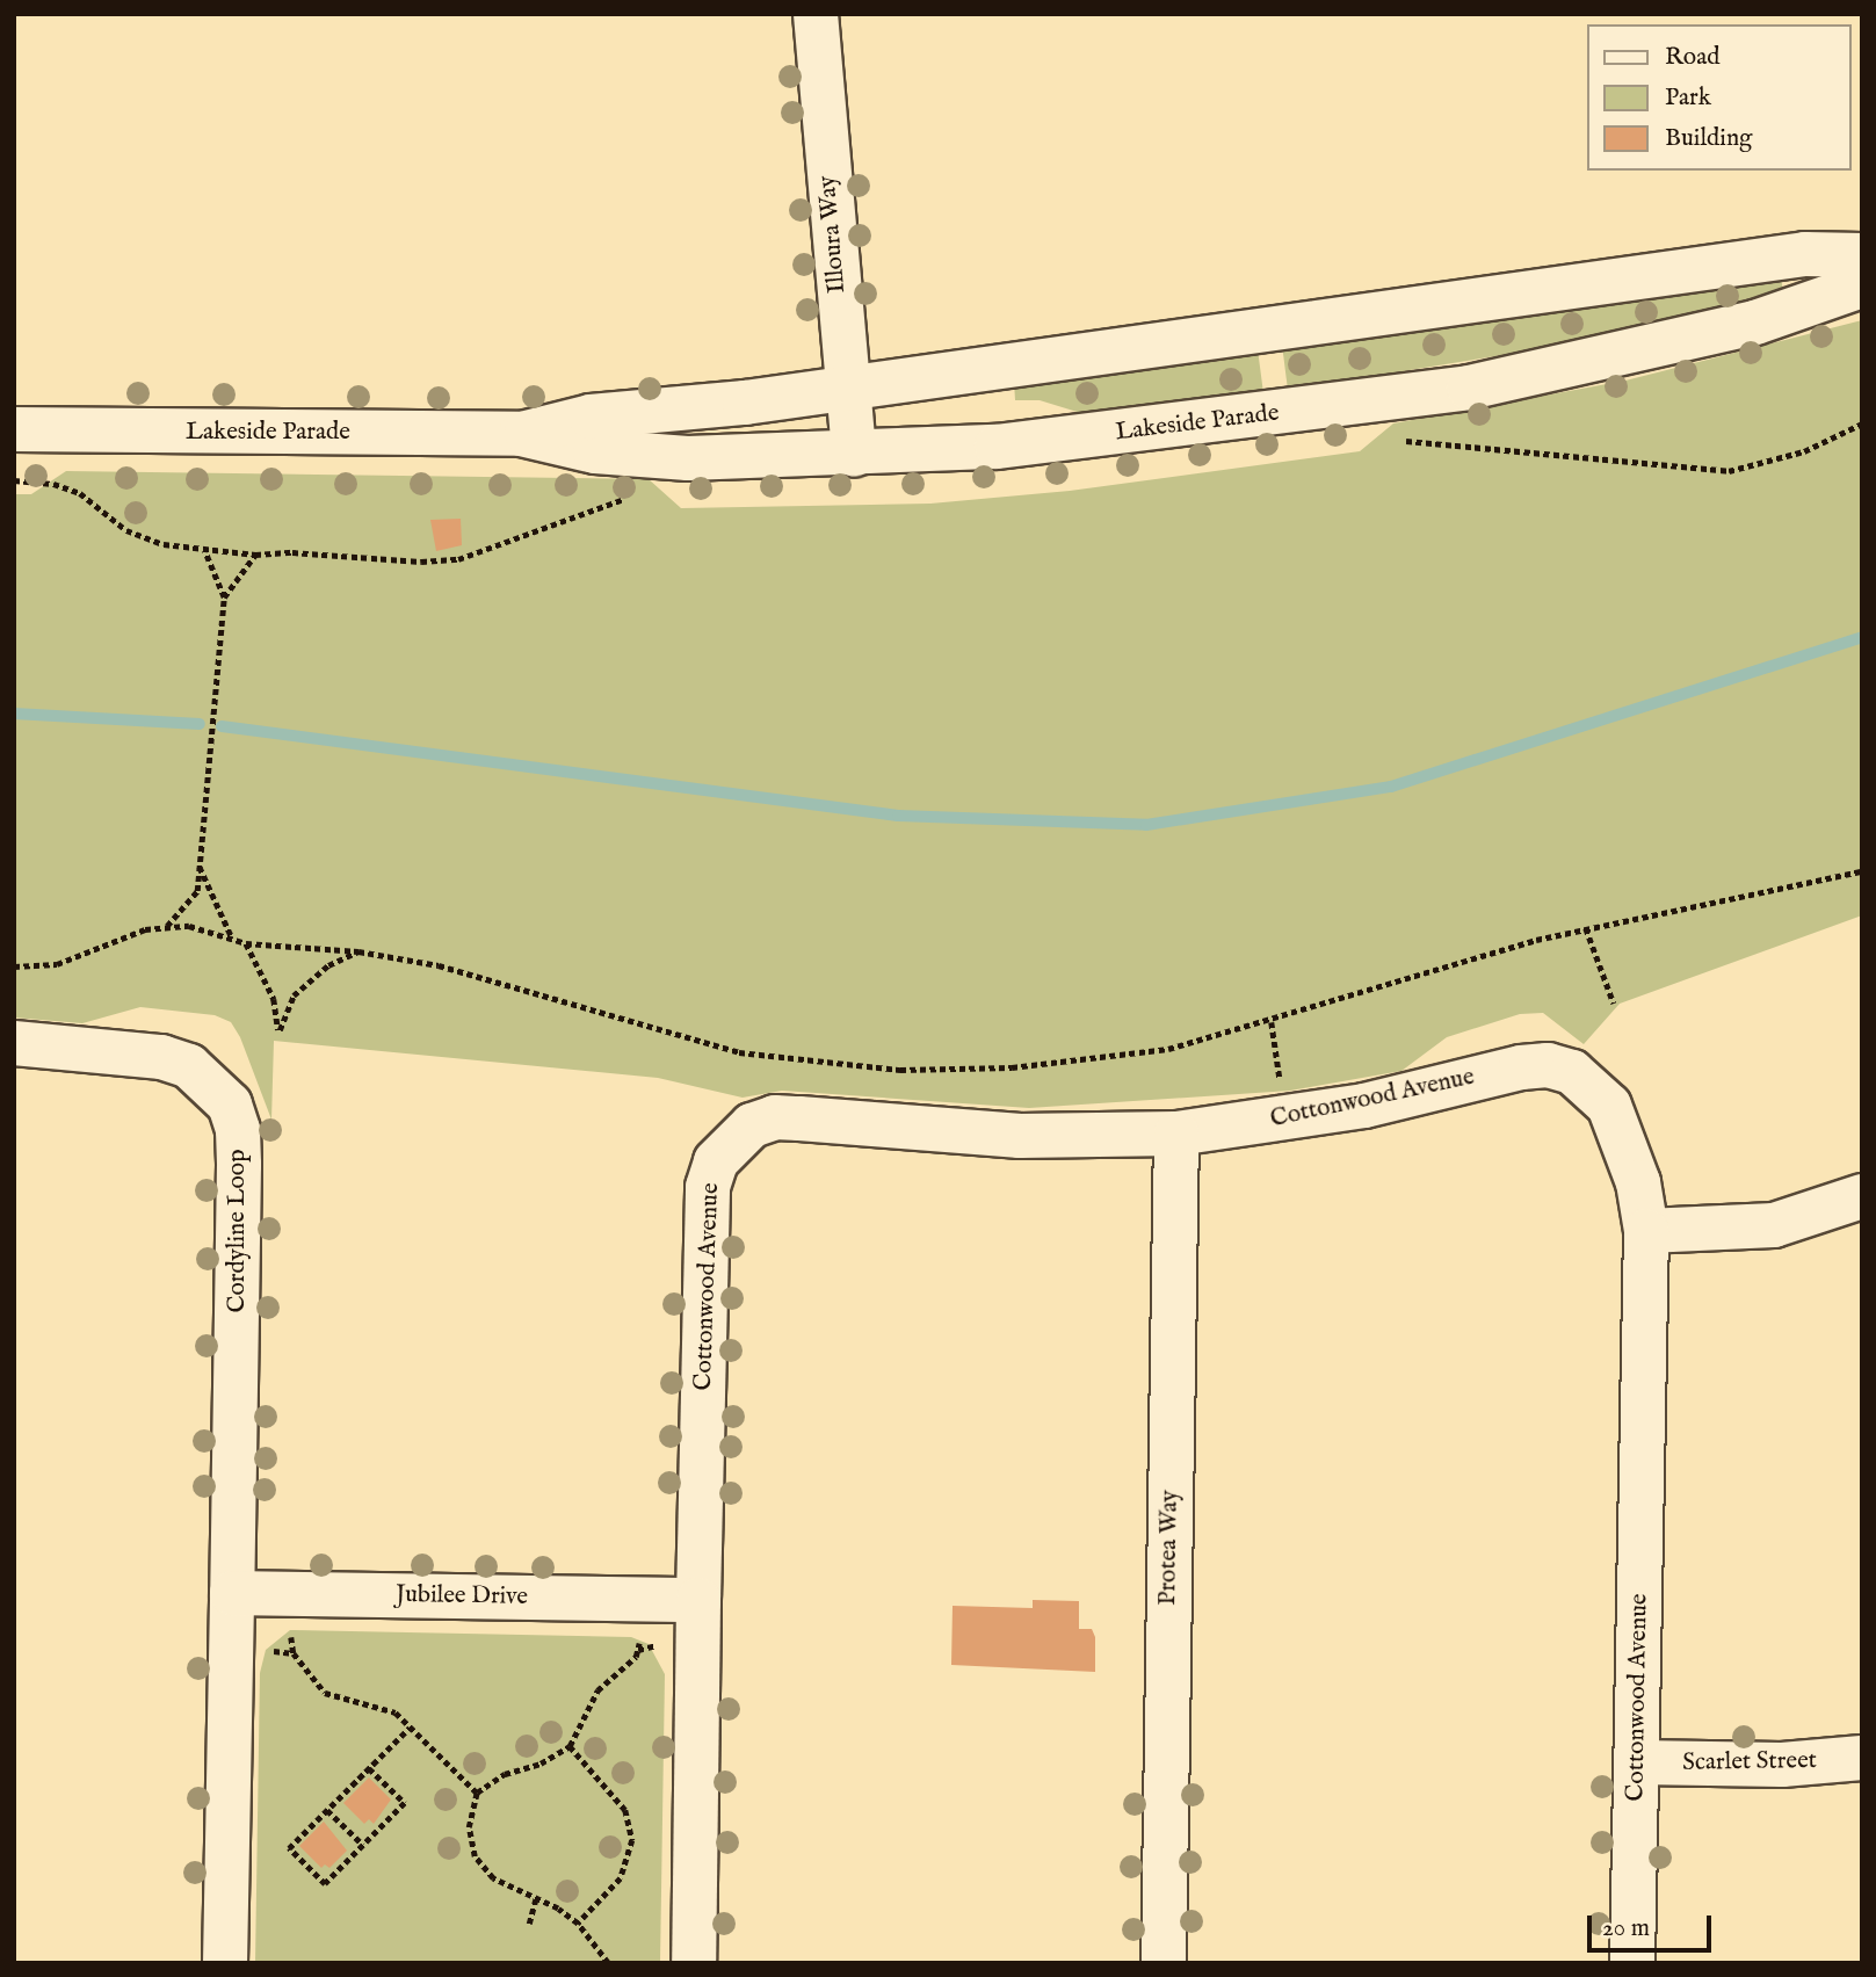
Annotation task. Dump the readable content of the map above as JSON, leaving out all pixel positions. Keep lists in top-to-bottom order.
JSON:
{
  "streets": {
    "street": [
      "Illoura Way",
      "Lakeside Parade",
      "Cottonwood Avenue",
      "Cordyline Loop",
      "Protea Way",
      "Jubilee Drive",
      "Scarlet Street"
    ]
  },
  "crossings": [
    ["Illoura Way", "Lakeside Parade"],
    ["Cottonwood Avenue", "Protea Way"],
    ["Cottonwood Avenue", "Jubilee Drive"],
    ["Cottonwood Avenue", "Scarlet Street"],
    ["Cordyline Loop", "Jubilee Drive"]
  ],
  "legend": ["Road", "Park", "Building"],
  "scale_bar": "20 m"
}
